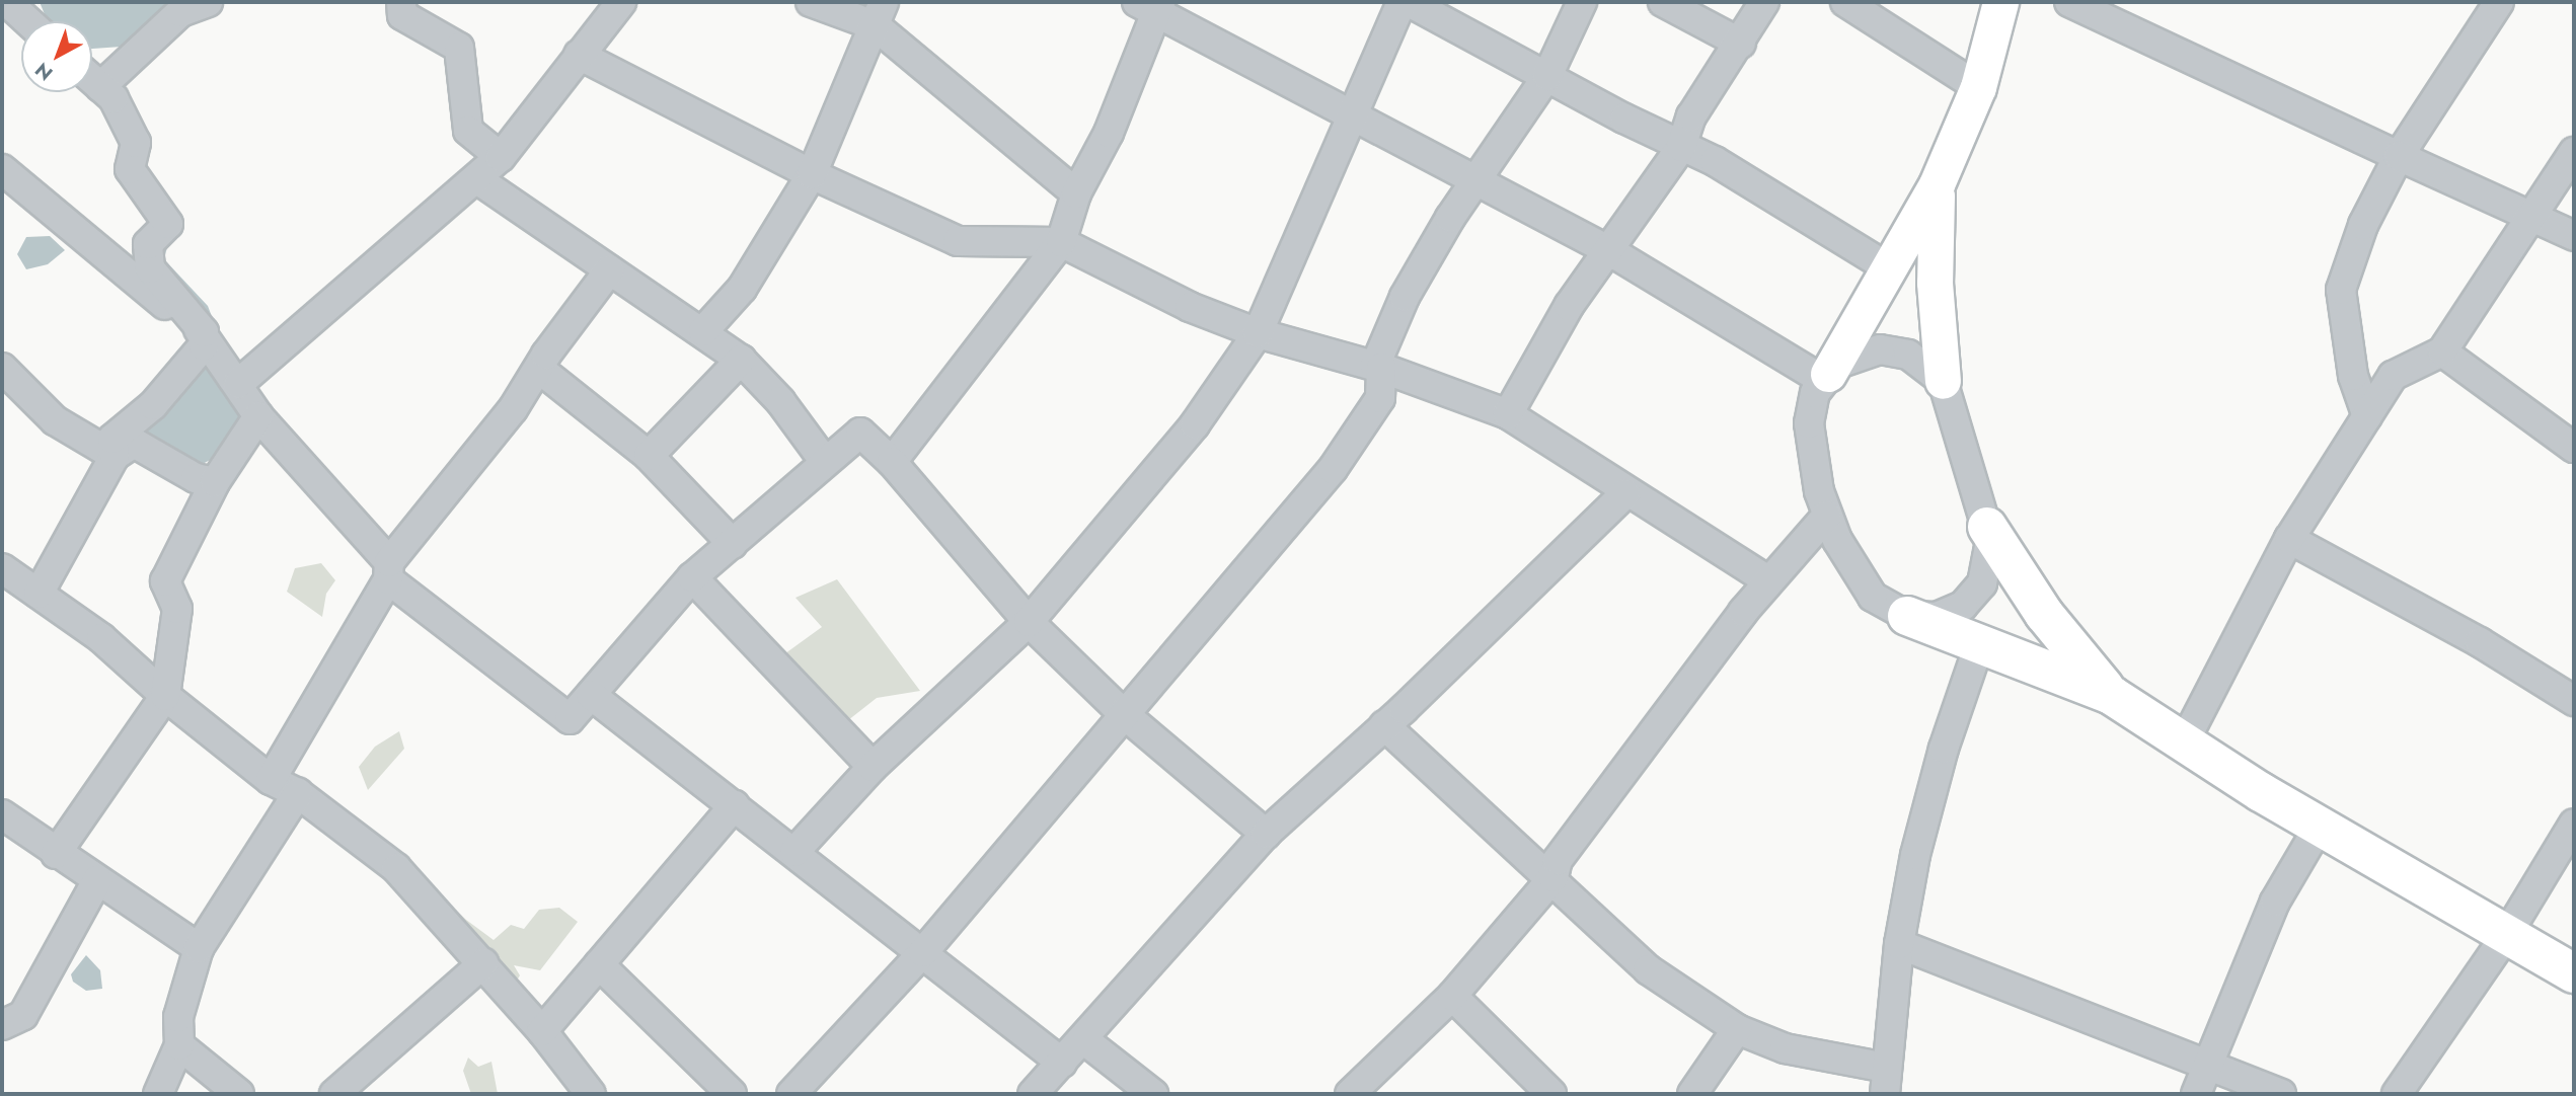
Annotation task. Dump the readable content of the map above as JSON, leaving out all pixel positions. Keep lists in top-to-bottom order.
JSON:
{
  "north": "bottom left"
}
